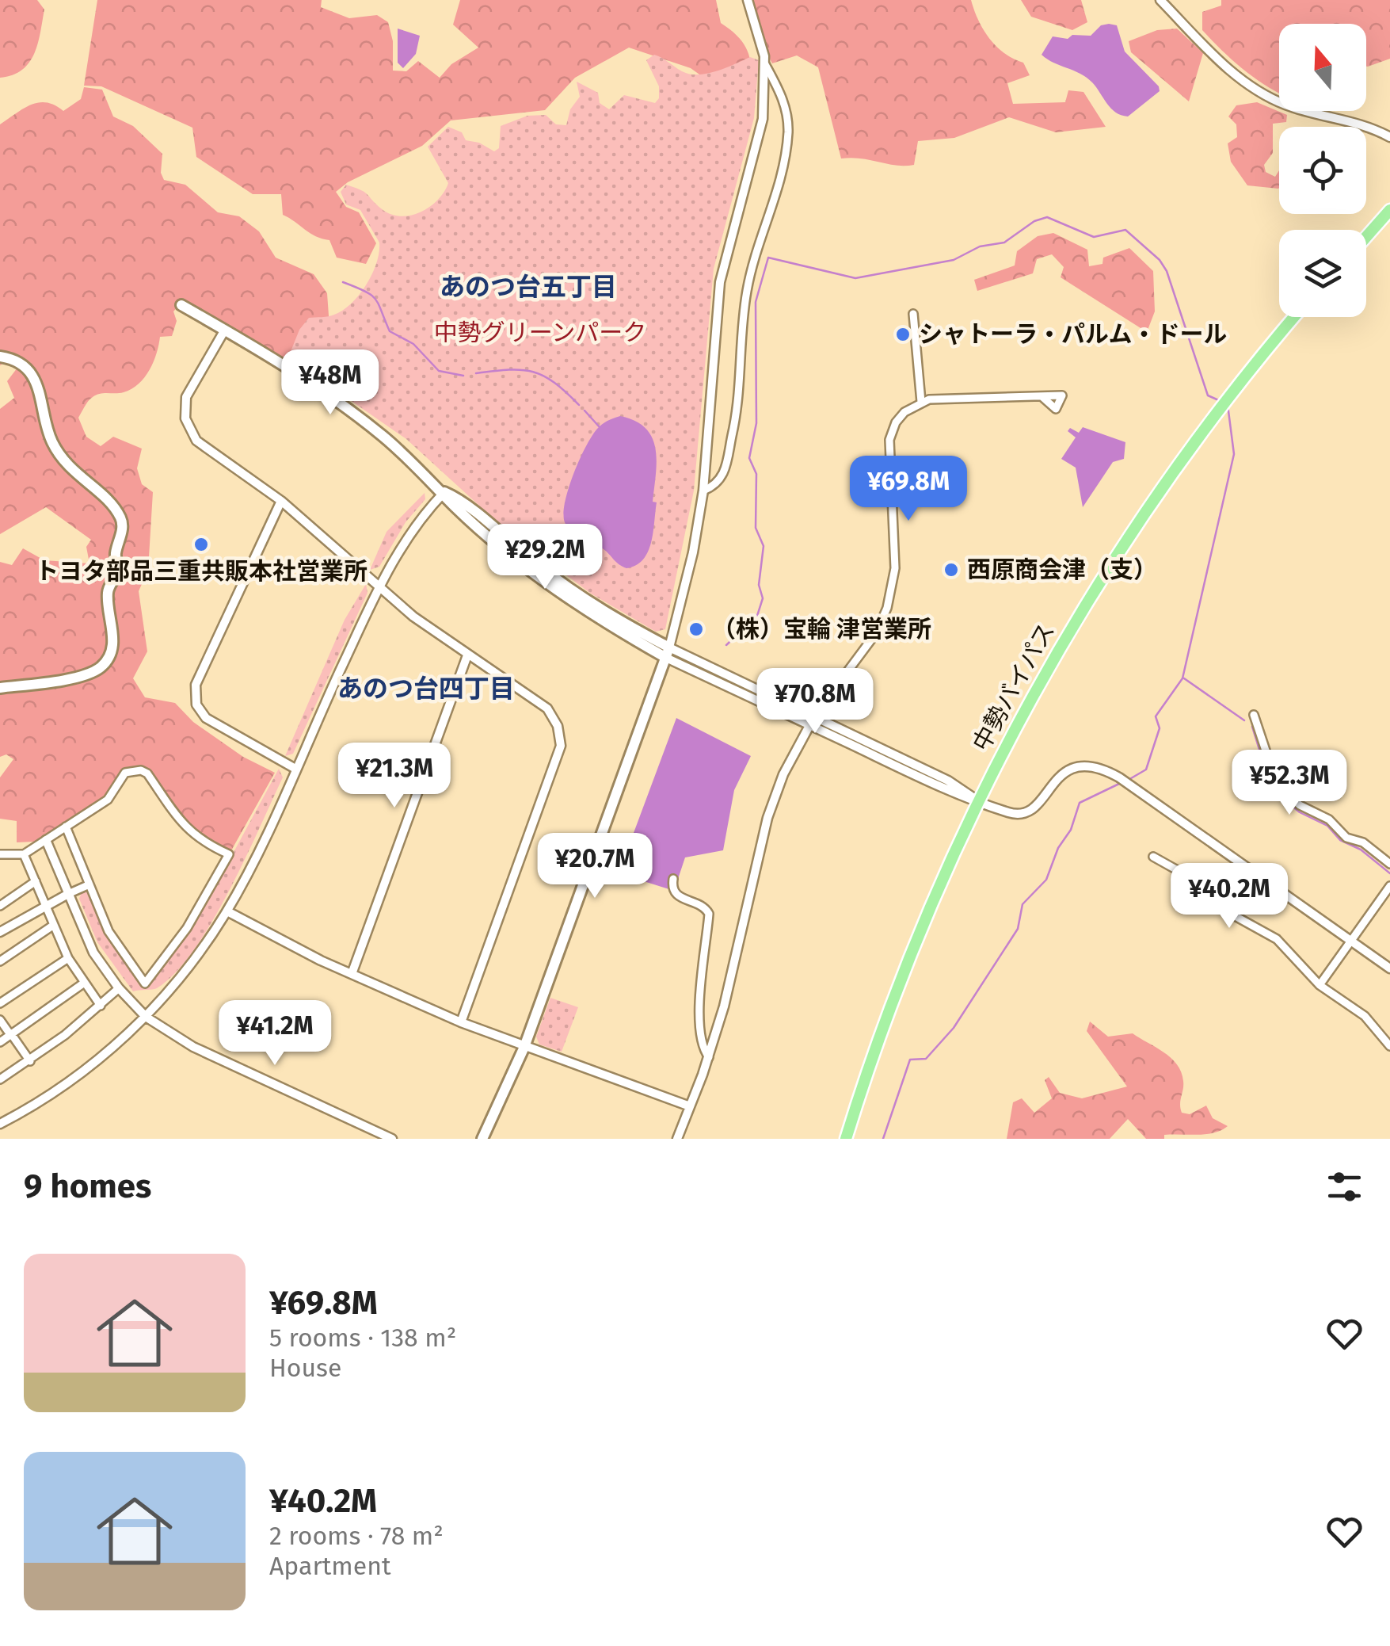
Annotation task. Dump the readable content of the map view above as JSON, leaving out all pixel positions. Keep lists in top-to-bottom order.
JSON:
{
  "streets": {
    "highway": ["中勢バイパス"]
  },
  "districts": ["あのつ台五丁目", "あのつ台四丁目"],
  "parks": ["中勢グリーンパーク"],
  "places": [
    "シャトーラ・パルム・ドール",
    "トヨタ部品三重共販本社営業所",
    "西原商会津（支）",
    "（株）宝輪 津営業所"
  ],
  "north": "top",
  "page": {
    "price": [
      "¥48M",
      "¥69.8M",
      "¥29.2M",
      "¥70.8M",
      "¥21.3M",
      "¥52.3M",
      "¥20.7M",
      "¥40.2M",
      "¥41.2M"
    ],
    "heading": "9 homes",
    "list": [
      {
        "name": "¥69.8M",
        "note": "5 rooms · 138 m² · House"
      },
      {
        "name": "¥40.2M",
        "note": "2 rooms · 78 m² · Apartment"
      }
    ]
  }
}
